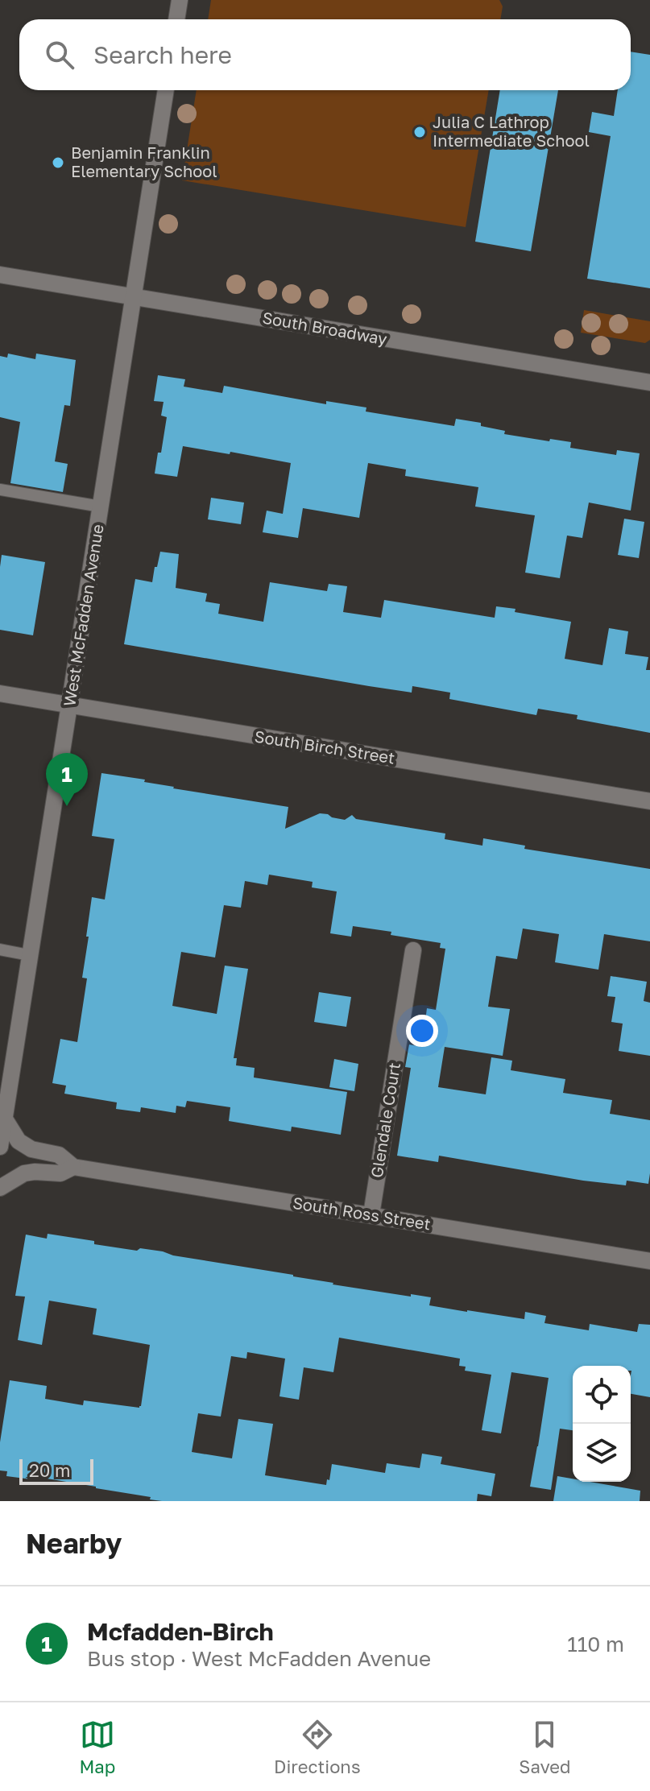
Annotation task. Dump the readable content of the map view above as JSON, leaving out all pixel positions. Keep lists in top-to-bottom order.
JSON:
{
  "streets": {
    "street": [
      "South Broadway",
      "West McFadden Avenue",
      "South Birch Street",
      "Glendale Court",
      "South Ross Street"
    ]
  },
  "crossings": [
    ["South Broadway", "West McFadden Avenue"],
    ["West McFadden Avenue", "South Birch Street"],
    ["West McFadden Avenue", "South Ross Street"],
    ["Glendale Court", "South Ross Street"]
  ],
  "places": ["Julia C Lathrop Intermediate School", "Benjamin Franklin Elementary School"],
  "scale_bar": "20 m",
  "page": {
    "search": "Search here",
    "pins": "1",
    "scale": "20 m",
    "heading": "Nearby",
    "list": [
      {
        "mark": "1",
        "name": "Mcfadden-Birch",
        "note": "Bus stop · West McFadden Avenue",
        "value": "110 m"
      }
    ],
    "nav": ["Map", "Directions", "Saved"]
  }
}
